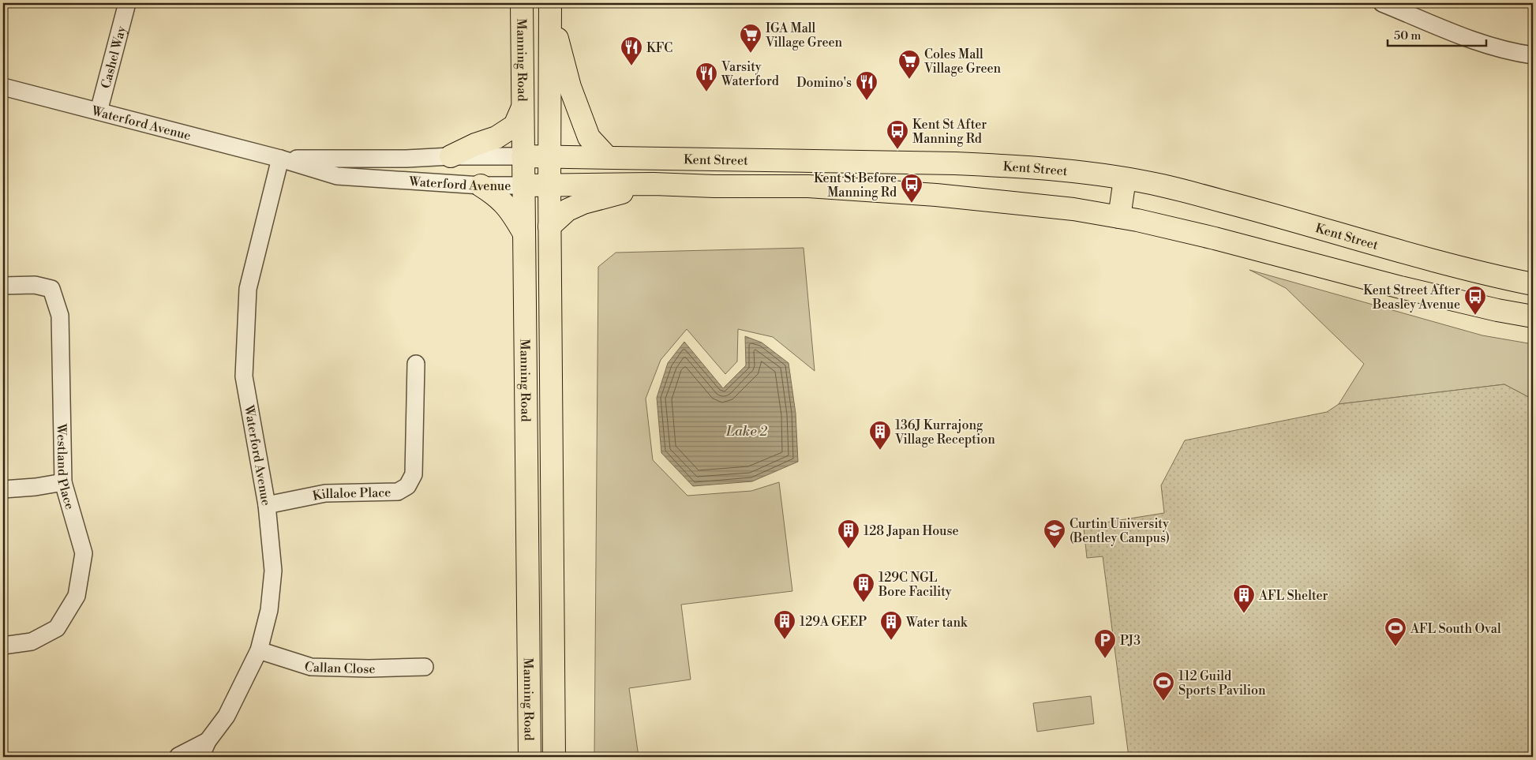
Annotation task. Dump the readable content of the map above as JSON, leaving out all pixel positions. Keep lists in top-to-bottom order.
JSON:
{
  "streets": {
    "main road": ["Manning Road", "Kent Street"],
    "street": [
      "Cashel Way",
      "Waterford Avenue",
      "Westland Place",
      "Killaloe Place",
      "Callan Close"
    ]
  },
  "crossings": [
    ["Cashel Way", "Waterford Avenue"],
    ["Manning Road", "Waterford Avenue"],
    ["Manning Road", "Kent Street"],
    ["Waterford Avenue", "Kent Street"],
    ["Waterford Avenue", "Killaloe Place"],
    ["Waterford Avenue", "Callan Close"]
  ],
  "water": ["Lake 2"],
  "places": {
    "supermarket": ["IGA Mall Village Green", "Coles Mall Village Green"],
    "restaurant": ["KFC", "Varsity Waterford", "Domino's"],
    "bus stop": ["Kent St After Manning Rd", "Kent St Before Manning Rd", "Kent Street After Beasley Avenue"],
    "building": [
      "136J Kurrajong Village Reception",
      "128 Japan House",
      "129C NGL Bore Facility",
      "AFL Shelter",
      "129A GEEP",
      "Water tank"
    ],
    "school or university": ["Curtin University (Bentley Campus)"],
    "sports": ["AFL South Oval", "112 Guild Sports Pavilion"],
    "parking": ["PJ3"]
  },
  "scale_bar": "50 m"
}
